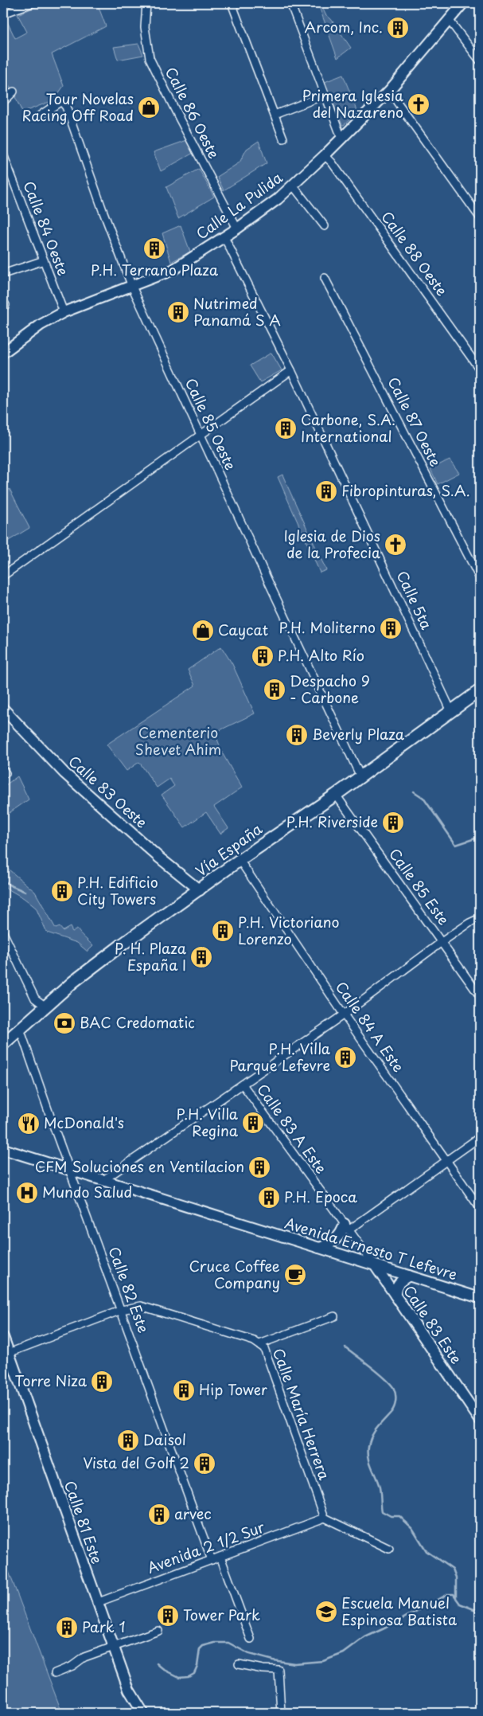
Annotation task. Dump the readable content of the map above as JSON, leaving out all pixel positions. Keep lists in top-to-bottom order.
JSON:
{
  "streets": {
    "main road": [
      "Calle La Pulida",
      "Calle 83 Oeste",
      "Vía España",
      "Avenida Ernesto T Lefevre",
      "Calle 83 Este",
      "Calle 81 Este"
    ],
    "street": [
      "Calle 86 Oeste",
      "Calle 84 Oeste",
      "Calle 88 Oeste",
      "Calle 87 Oeste",
      "Calle 85 Oeste",
      "Calle 5ta",
      "Calle 85 Este",
      "Calle 84 A Este",
      "Calle 83 A Este",
      "Calle 82 Este",
      "Calle María Herrera",
      "Avenida 2 1/2 Sur"
    ]
  },
  "crossings": [
    ["Calle 86 Oeste", "Calle La Pulida"],
    ["Calle La Pulida", "Calle 84 Oeste"],
    ["Calle La Pulida", "Calle 88 Oeste"],
    ["Calle La Pulida", "Calle 85 Oeste"],
    ["Calle 85 Oeste", "Vía España"],
    ["Calle 5ta", "Vía España"],
    ["Calle 83 Oeste", "Vía España"],
    ["Vía España", "Calle 85 Este"],
    ["Vía España", "Calle 84 A Este"],
    ["Vía España", "Calle 82 Este"],
    ["Calle 83 A Este", "Avenida Ernesto T Lefevre"],
    ["Calle 83 A Este", "Calle 83 Este"],
    ["Avenida Ernesto T Lefevre", "Calle 82 Este"],
    ["Avenida Ernesto T Lefevre", "Calle 83 Este"],
    ["Calle 82 Este", "Calle María Herrera"],
    ["Calle 82 Este", "Avenida 2 1/2 Sur"],
    ["Calle María Herrera", "Calle 81 Este"],
    ["Calle María Herrera", "Avenida 2 1/2 Sur"],
    ["Calle 81 Este", "Avenida 2 1/2 Sur"]
  ],
  "parks": ["Cementerio Shevet Ahim"],
  "places": {
    "building": [
      "Arcom, Inc.",
      "P.H. Terrano Plaza",
      "Nutrimed Panamá S A",
      "Carbone, S.A. International",
      "Fibropinturas, S.A.",
      "P.H. Moliterno",
      "P.H. Alto Río",
      "Despacho 9 - Carbone",
      "Beverly Plaza",
      "P.H. Riverside",
      "P.H. Edificio City Towers",
      "P.H. Victoriano Lorenzo",
      "P. H. Plaza España I",
      "P.H. Villa Parque Lefevre",
      "P.H. Villa Regina",
      "CFM Soluciones en Ventilacion",
      "P.H. Epoca",
      "Torre Niza",
      "Hip Tower",
      "Daisol",
      "Vista del Golf 2",
      "arvec",
      "Tower Park",
      "Park 1"
    ],
    "church": ["Primera Iglesia del Nazareno", "Iglesia de Dios de la Profecia"],
    "shop": ["Tour Novelas Racing Off Road", "Caycat"],
    "bank": ["BAC Credomatic"],
    "restaurant": ["McDonald's"],
    "hospital": ["Mundo Salud"],
    "cafe": ["Cruce Coffee Company"],
    "school or university": ["Escuela Manuel Espinosa Batista"]
  }
}
